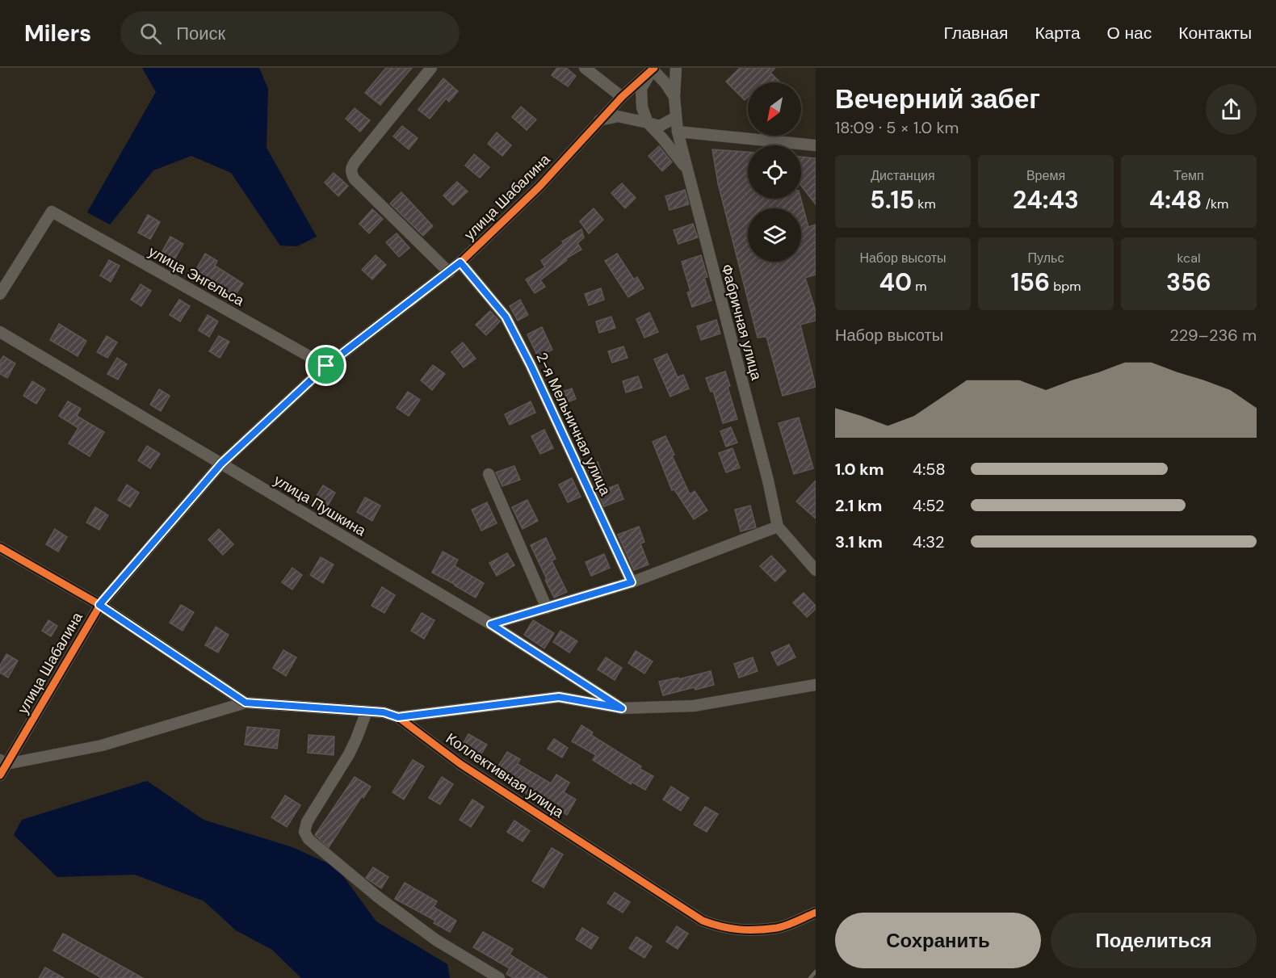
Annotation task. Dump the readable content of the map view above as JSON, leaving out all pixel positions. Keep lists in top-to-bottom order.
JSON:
{
  "streets": {
    "street": [
      "улица Шабалина",
      "улица Энгельса",
      "Фабричная улица",
      "2-я Мельничная улица",
      "улица Пушкина",
      "Коллективная улица"
    ]
  },
  "crossings": [
    ["улица Шабалина", "улица Энгельса"],
    ["улица Шабалина", "2-я Мельничная улица"],
    ["улица Шабалина", "улица Пушкина"],
    ["улица Шабалина", "Коллективная улица"]
  ],
  "north": "bottom left",
  "page": {
    "header": "Milers",
    "search": "Поиск",
    "nav": [
      "Главная",
      "Карта",
      "О нас",
      "Контакты"
    ],
    "heading": ["Вечерний забег", "18:09 · 5 × 1.0 km"],
    "stats": [
      ["Дистанция", "5.15 km"],
      ["Время", "24:43"],
      ["Темп", "4:48 /km"],
      ["Набор высоты", "40 m"],
      ["Пульс", "156 bpm"],
      ["kcal", "356"]
    ],
    "chart": ["Набор высоты", "229–236 m"],
    "list": [
      {
        "name": "1.0 km",
        "note": "4:58"
      },
      {
        "name": "2.1 km",
        "note": "4:52"
      },
      {
        "name": "3.1 km",
        "note": "4:32"
      }
    ],
    "buttons": ["Сохранить", "Поделиться"]
  }
}
